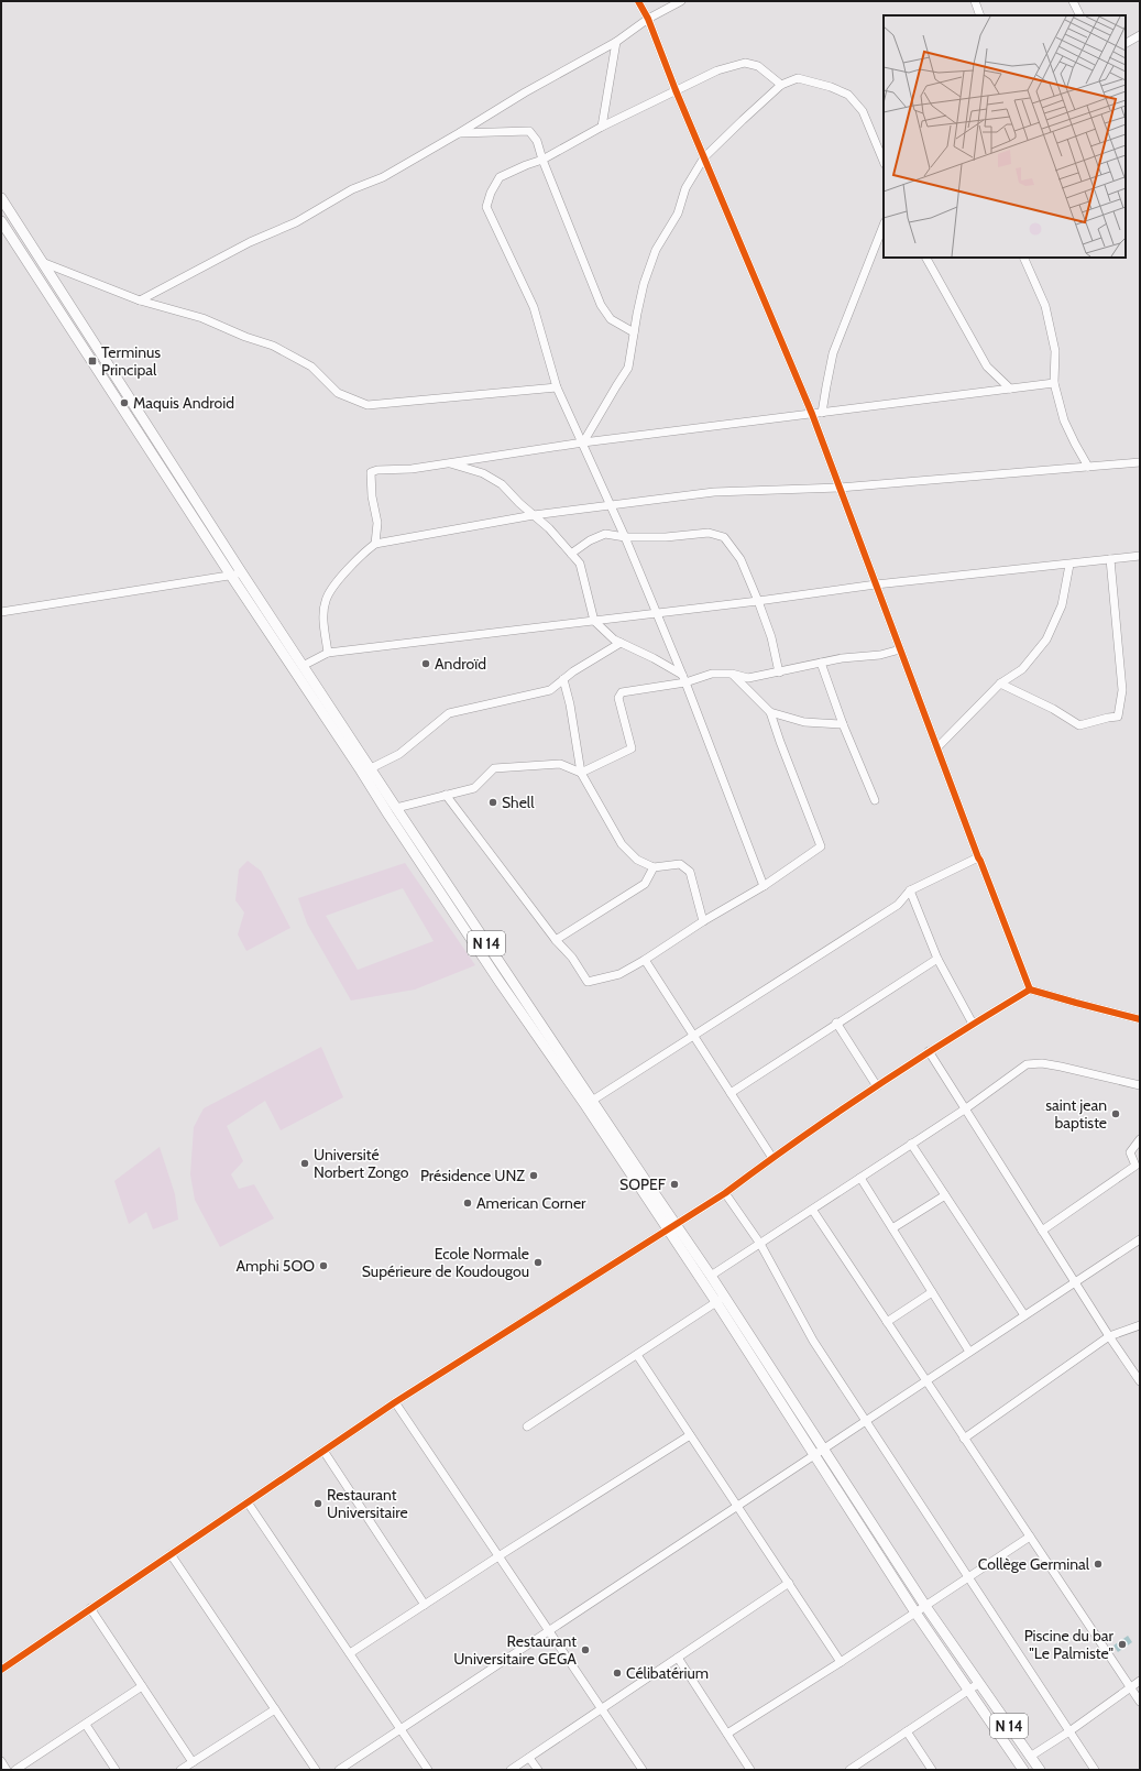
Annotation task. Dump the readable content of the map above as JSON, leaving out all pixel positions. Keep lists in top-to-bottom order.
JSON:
{
  "streets": {
    "main road": ["N 14"]
  },
  "places": {
    "transit": ["Terminus Principal"],
    "other": [
      "Maquis Android",
      "Androïd",
      "Shell",
      "saint jean baptiste",
      "Université Norbert Zongo",
      "Présidence UNZ",
      "SOPEF",
      "American Corner",
      "Ecole Normale Supérieure de Koudougou",
      "Amphi 5OO",
      "Restaurant Universitaire",
      "Collège Germinal",
      "Piscine du bar \"Le Palmiste\"",
      "Restaurant Universitaire GEGA",
      "Célibatérium"
    ]
  }
}
